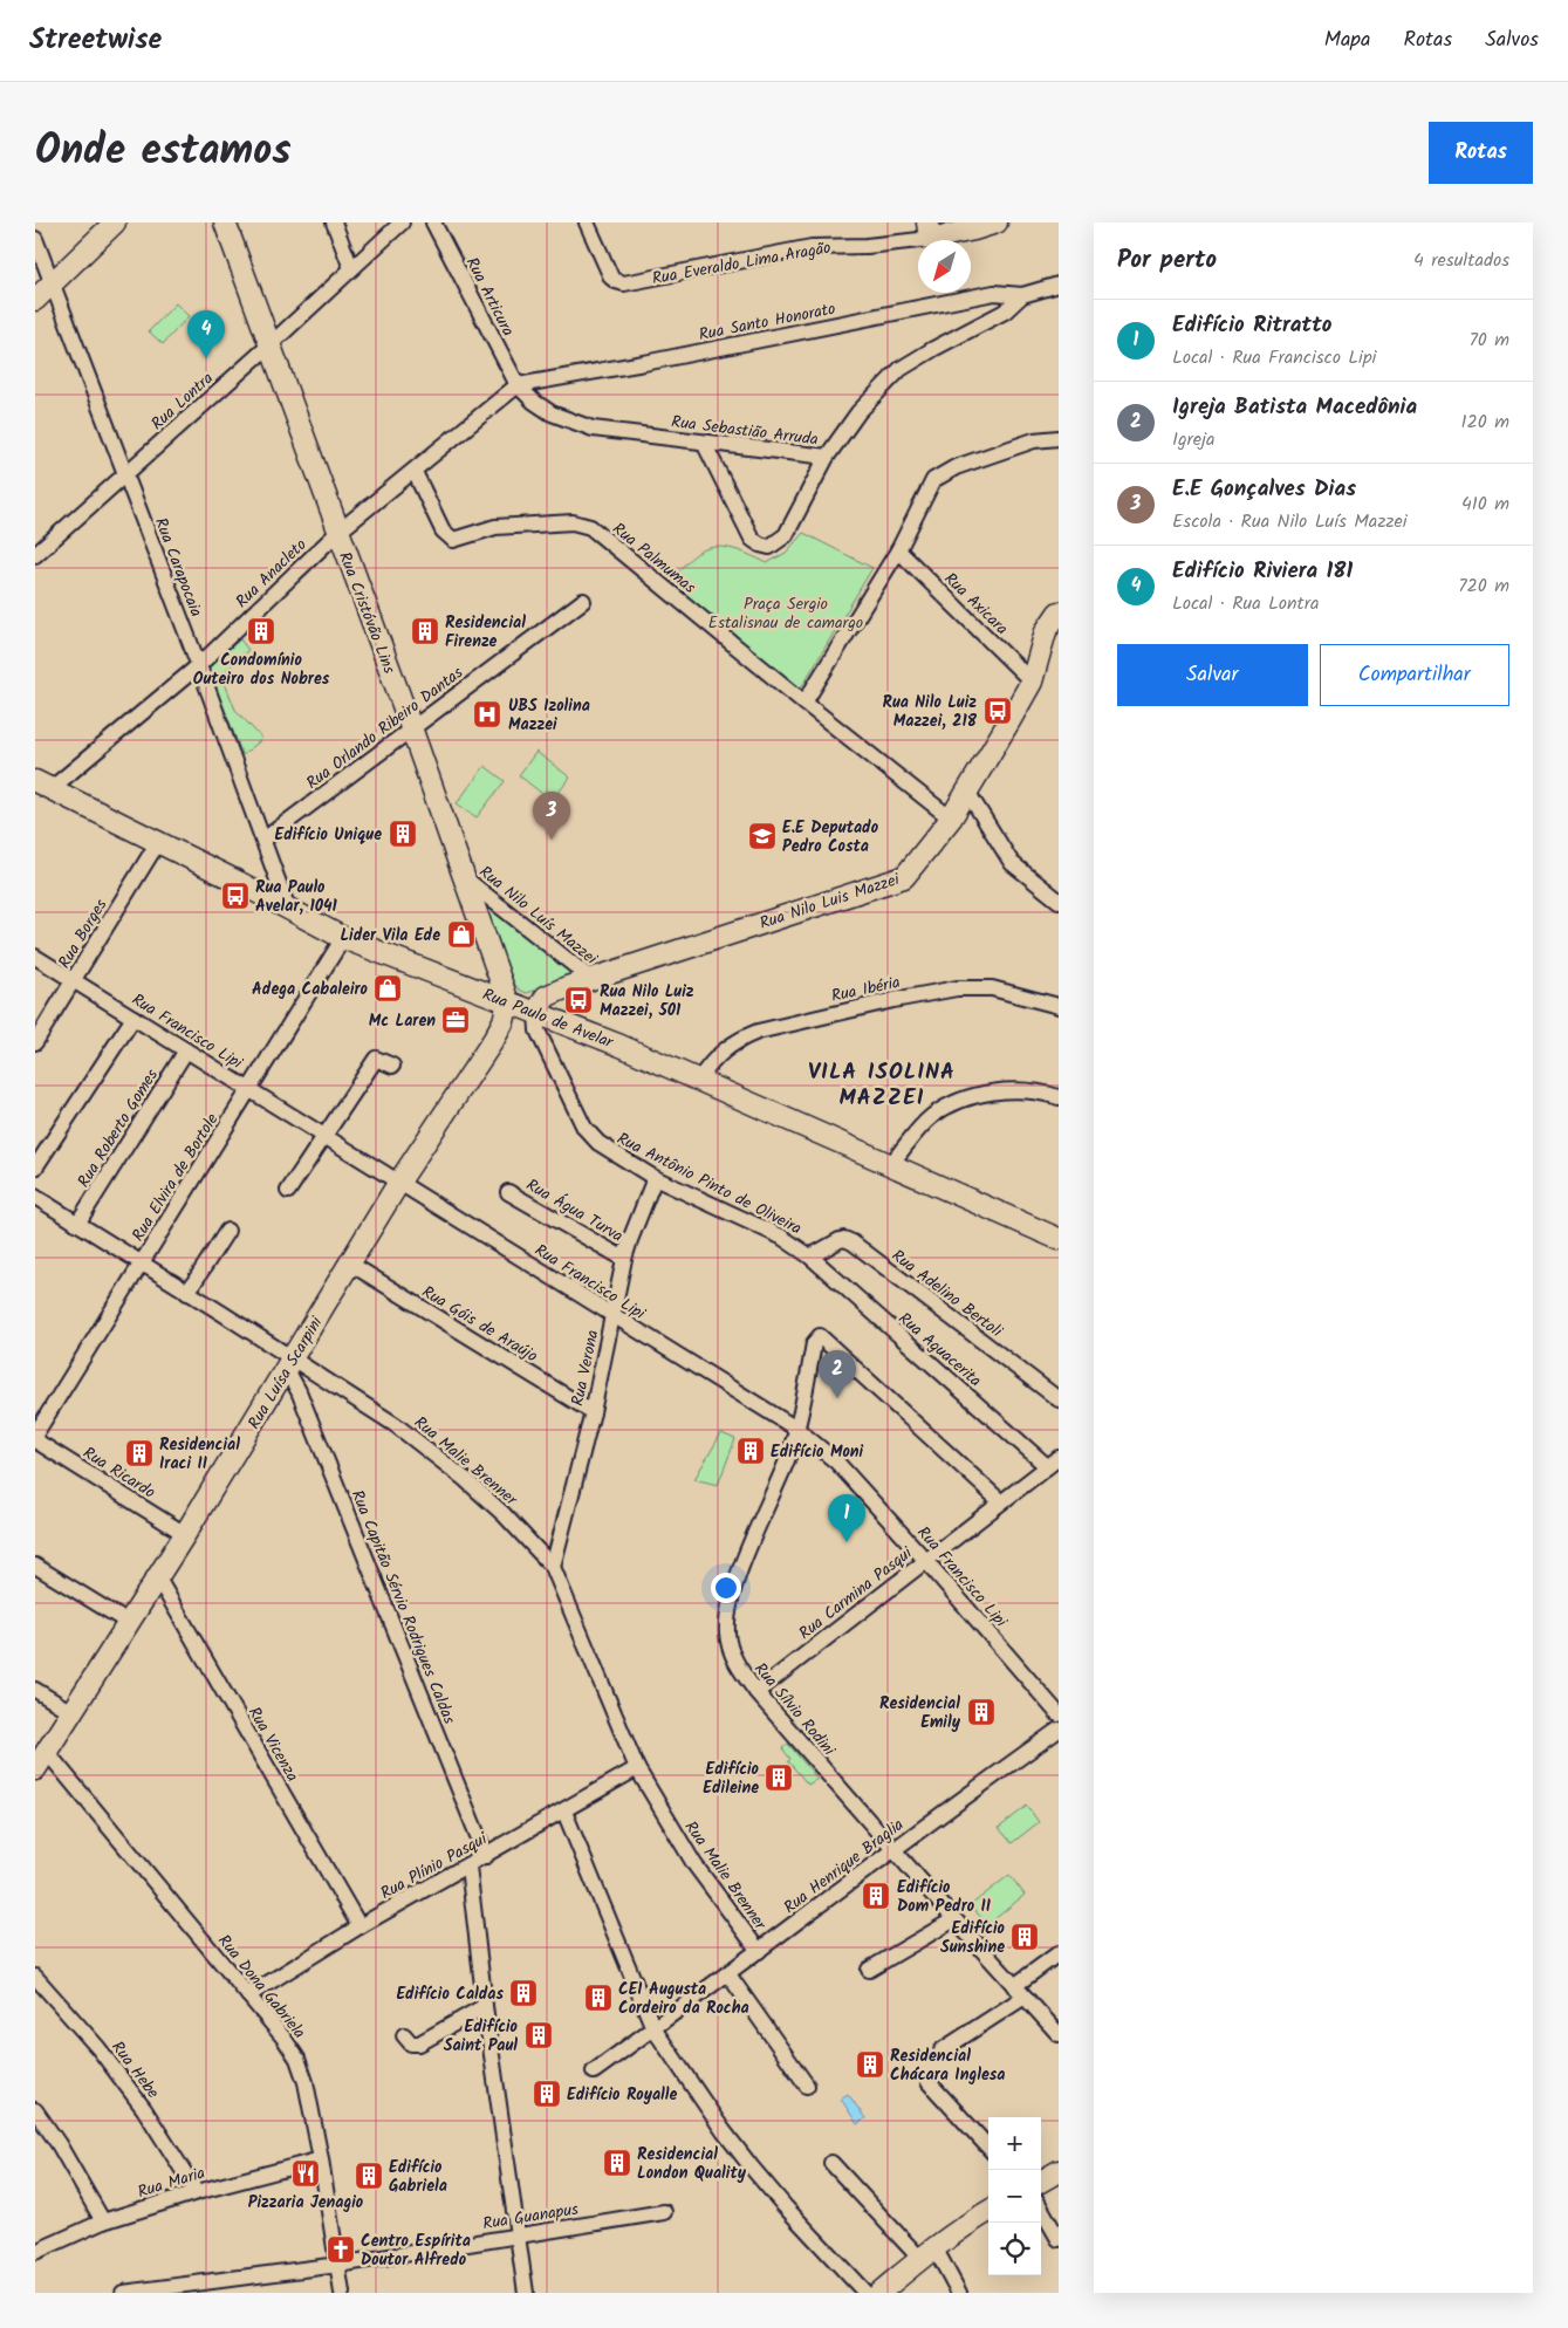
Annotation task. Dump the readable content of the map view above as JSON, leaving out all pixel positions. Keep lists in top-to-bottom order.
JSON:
{
  "streets": {
    "street": [
      "Rua Everaldo Lima Aragão",
      "Rua Articura",
      "Rua Santo Honorato",
      "Rua Lontra",
      "Rua Sebastião Arruda",
      "Rua Palmumas",
      "Rua Carapocaia",
      "Rua Anacleto",
      "Rua Axicara",
      "Rua Cristóvão Lins",
      "Rua Orlando Ribeiro Dantas",
      "Rua Nilo Luis Mazzei",
      "Rua Nilo Luís Mazzei",
      "Rua Borges",
      "Rua Ibéria",
      "Rua Paulo de Avelar",
      "Rua Francisco Lipi",
      "Rua Roberto Gomes",
      "Rua Elvira de Bortole",
      "Rua Antônio Pinto de Oliveira",
      "Rua Água Turva",
      "Rua Adelino Bertoli",
      "Rua Góis de Araújo",
      "Rua Aguacerita",
      "Rua Verona",
      "Rua Luísa Scarpini",
      "Rua Malie Brenner",
      "Rua Ricardo",
      "Rua Carmina Pasqui",
      "Rua Capitão Sérvio Rodrigues Caldas",
      "Rua Sílvio Rodini",
      "Rua Vicenza",
      "Rua Plínio Pasqui",
      "Rua Henrique Braglia",
      "Rua Dona Gabriela",
      "Rua Hebe",
      "Rua Maria",
      "Rua Guanapus"
    ]
  },
  "crossings": [
    ["Rua Articura", "Rua Santo Honorato"],
    ["Rua Articura", "Rua Sebastião Arruda"],
    ["Rua Articura", "Rua Anacleto"],
    ["Rua Santo Honorato", "Rua Sebastião Arruda"],
    ["Rua Santo Honorato", "Rua Anacleto"],
    ["Rua Lontra", "Rua Carapocaia"],
    ["Rua Lontra", "Rua Cristóvão Lins"],
    ["Rua Sebastião Arruda", "Rua Anacleto"],
    ["Rua Palmumas", "Rua Anacleto"],
    ["Rua Palmumas", "Rua Nilo Luis Mazzei"],
    ["Rua Carapocaia", "Rua Anacleto"],
    ["Rua Carapocaia", "Rua Orlando Ribeiro Dantas"],
    ["Rua Carapocaia", "Rua Paulo de Avelar"],
    ["Rua Anacleto", "Rua Cristóvão Lins"],
    ["Rua Anacleto", "Rua Paulo de Avelar"],
    ["Rua Axicara", "Rua Nilo Luis Mazzei"],
    ["Rua Cristóvão Lins", "Rua Orlando Ribeiro Dantas"],
    ["Rua Cristóvão Lins", "Rua Nilo Luís Mazzei"],
    ["Rua Cristóvão Lins", "Rua Paulo de Avelar"],
    ["Rua Cristóvão Lins", "Rua Luísa Scarpini"],
    ["Rua Nilo Luis Mazzei", "Rua Nilo Luís Mazzei"],
    ["Rua Nilo Luis Mazzei", "Rua Paulo de Avelar"],
    ["Rua Nilo Luis Mazzei", "Rua Antônio Pinto de Oliveira"],
    ["Rua Borges", "Rua Paulo de Avelar"],
    ["Rua Borges", "Rua Francisco Lipi"],
    ["Rua Ibéria", "Rua Paulo de Avelar"],
    ["Rua Paulo de Avelar", "Rua Elvira de Bortole"],
    ["Rua Paulo de Avelar", "Rua Antônio Pinto de Oliveira"],
    ["Rua Paulo de Avelar", "Rua Luísa Scarpini"],
    ["Rua Francisco Lipi", "Rua Roberto Gomes"],
    ["Rua Francisco Lipi", "Rua Elvira de Bortole"],
    ["Rua Francisco Lipi", "Rua Verona"],
    ["Rua Francisco Lipi", "Rua Luísa Scarpini"],
    ["Rua Francisco Lipi", "Rua Carmina Pasqui"],
    ["Rua Francisco Lipi", "Rua Sílvio Rodini"],
    ["Rua Roberto Gomes", "Rua Malie Brenner"],
    ["Rua Elvira de Bortole", "Rua Malie Brenner"],
    ["Rua Antônio Pinto de Oliveira", "Rua Adelino Bertoli"],
    ["Rua Antônio Pinto de Oliveira", "Rua Aguacerita"],
    ["Rua Antônio Pinto de Oliveira", "Rua Verona"],
    ["Rua Água Turva", "Rua Verona"],
    ["Rua Adelino Bertoli", "Rua Aguacerita"],
    ["Rua Góis de Araújo", "Rua Verona"],
    ["Rua Góis de Araújo", "Rua Luísa Scarpini"],
    ["Rua Aguacerita", "Rua Carmina Pasqui"],
    ["Rua Verona", "Rua Malie Brenner"],
    ["Rua Luísa Scarpini", "Rua Malie Brenner"],
    ["Rua Luísa Scarpini", "Rua Ricardo"],
    ["Rua Luísa Scarpini", "Rua Capitão Sérvio Rodrigues Caldas"],
    ["Rua Luísa Scarpini", "Rua Vicenza"],
    ["Rua Luísa Scarpini", "Rua Dona Gabriela"],
    ["Rua Malie Brenner", "Rua Capitão Sérvio Rodrigues Caldas"],
    ["Rua Malie Brenner", "Rua Plínio Pasqui"],
    ["Rua Malie Brenner", "Rua Henrique Braglia"],
    ["Rua Carmina Pasqui", "Rua Sílvio Rodini"],
    ["Rua Capitão Sérvio Rodrigues Caldas", "Rua Plínio Pasqui"],
    ["Rua Sílvio Rodini", "Rua Henrique Braglia"],
    ["Rua Vicenza", "Rua Plínio Pasqui"],
    ["Rua Plínio Pasqui", "Rua Dona Gabriela"],
    ["Rua Dona Gabriela", "Rua Maria"],
    ["Rua Dona Gabriela", "Rua Guanapus"],
    ["Rua Hebe", "Rua Maria"]
  ],
  "districts": ["VILA ISOLINA MAZZEI"],
  "parks": ["Praça Sergio Estalisnau de camargo"],
  "places": {
    "building": [
      "Condomínio Outeiro dos Nobres",
      "Residencial Firenze",
      "Edifício Unique",
      "Edifício Moni",
      "Residencial Iraci II",
      "Residencial Emily",
      "Edifício Edileine",
      "Edifício Dom Pedro II",
      "Edifício Sunshine",
      "Edifício Caldas",
      "CEI Augusta Cordeiro da Rocha",
      "Edifício Saint Paul",
      "Residencial Chácara Inglesa",
      "Edifício Royalle",
      "Residencial London Quality",
      "Edifício Gabriela"
    ],
    "bus stop": ["Rua Nilo Luiz Mazzei, 218", "Rua Paulo Avelar, 1041", "Rua Nilo Luiz Mazzei, 501"],
    "hospital": ["UBS Izolina Mazzei"],
    "school or university": ["E.E Deputado Pedro Costa"],
    "shop": ["Lider Vila Ede", "Adega Cabaleiro"],
    "office": ["Mc Laren"],
    "restaurant": ["Pizzaria Jenagio"],
    "church": ["Centro Espírita Doutor Alfredo"]
  },
  "north": "bottom left",
  "page": {
    "header": "Streetwise",
    "nav": ["Mapa", "Rotas", "Salvos"],
    "title": "Onde estamos",
    "buttons": [
      "Rotas",
      ["Salvar", "Compartilhar"]
    ],
    "heading": ["Por perto", "4 resultados"],
    "list": [
      {
        "mark": "1",
        "name": "Edifício Ritratto",
        "note": "Local · Rua Francisco Lipi",
        "value": "70 m"
      },
      {
        "mark": "2",
        "name": "Igreja Batista Macedônia",
        "note": "Igreja",
        "value": "120 m"
      },
      {
        "mark": "3",
        "name": "E.E Gonçalves Dias",
        "note": "Escola · Rua Nilo Luís Mazzei",
        "value": "410 m"
      },
      {
        "mark": "4",
        "name": "Edifício Riviera 181",
        "note": "Local · Rua Lontra",
        "value": "720 m"
      }
    ],
    "pins": [
      "4",
      "3",
      "2",
      "1"
    ],
    "map_buttons": ["+", "−"]
  }
}
